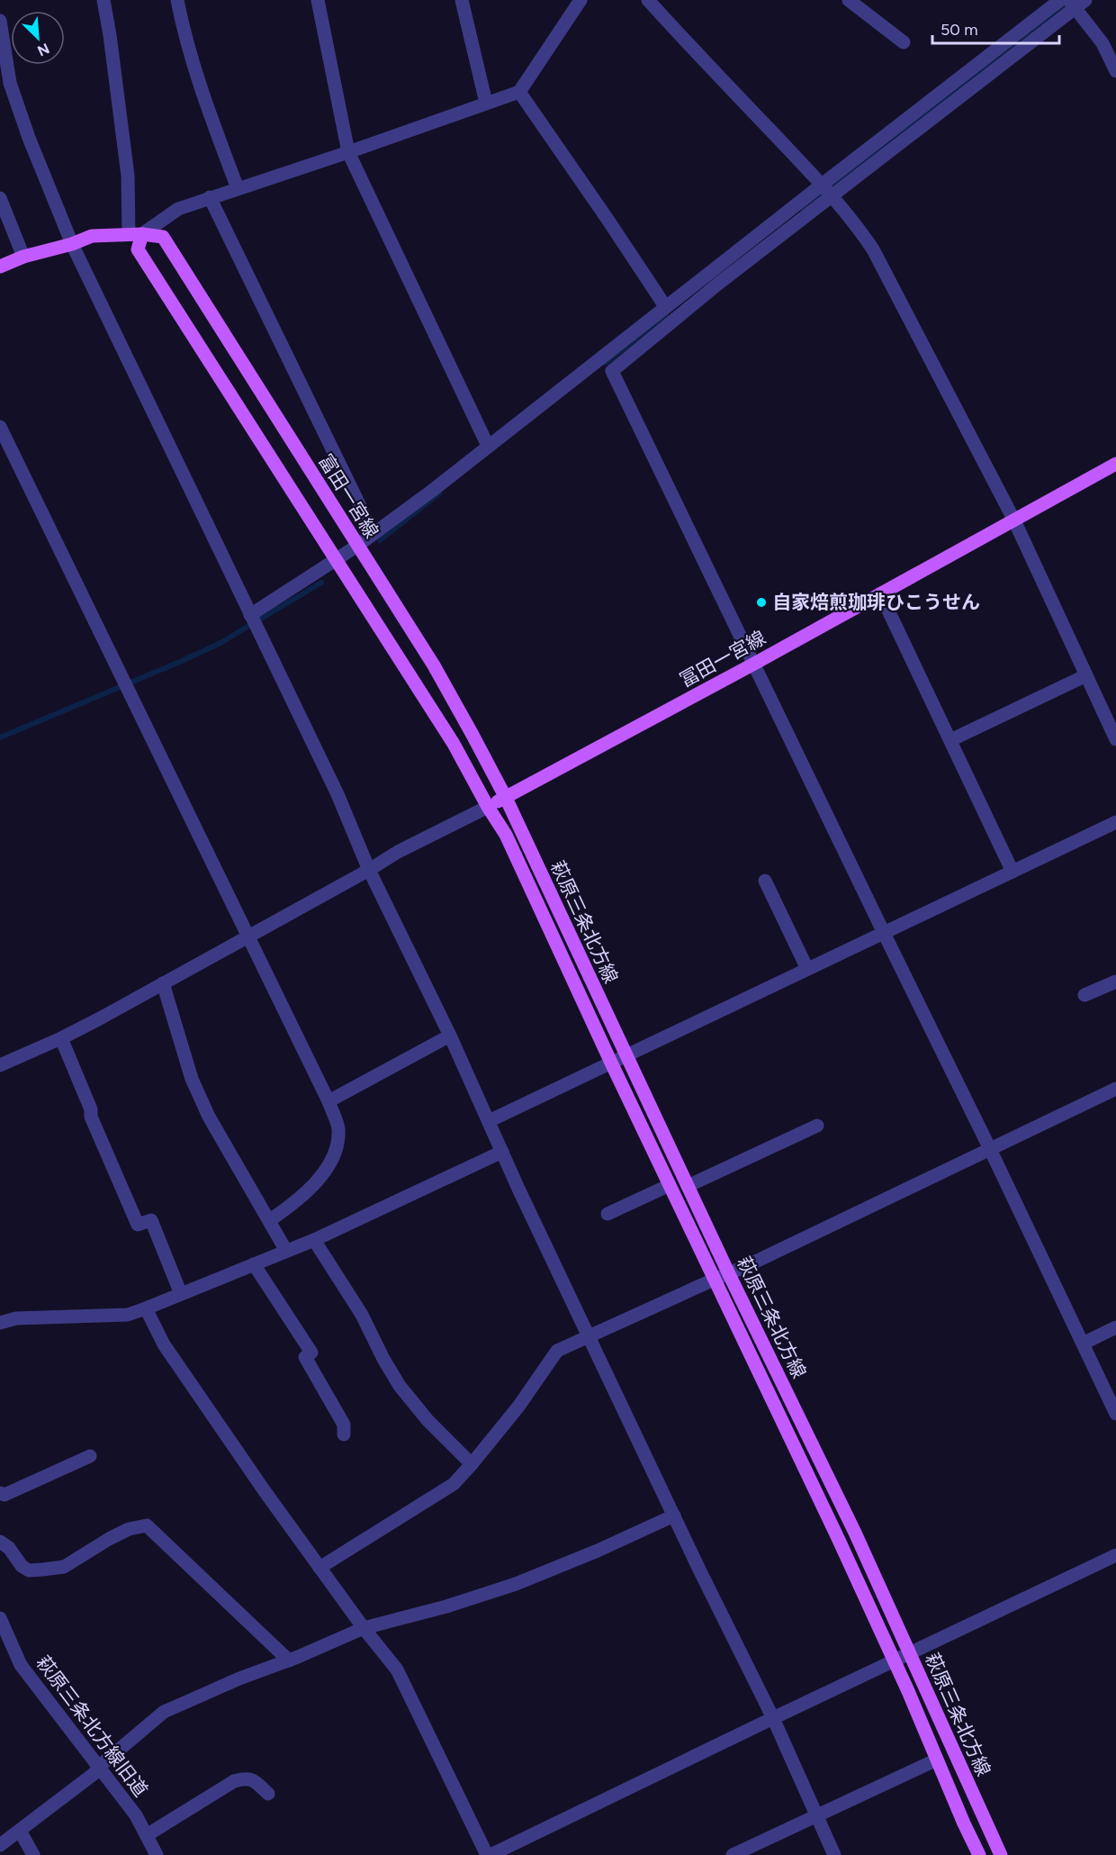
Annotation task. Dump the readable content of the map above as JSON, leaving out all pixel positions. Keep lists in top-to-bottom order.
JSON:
{
  "streets": {
    "main road": ["富田一宮線", "冨田一宮線", "萩原三条北方線"],
    "street": ["萩原三条北方線旧道"]
  },
  "crossings": [
    ["富田一宮線", "冨田一宮線"],
    ["富田一宮線", "萩原三条北方線"],
    ["冨田一宮線", "萩原三条北方線"]
  ],
  "places": ["自家焙煎珈琲ひこうせん"],
  "scale_bar": "50 m",
  "north": "bottom right"
}
